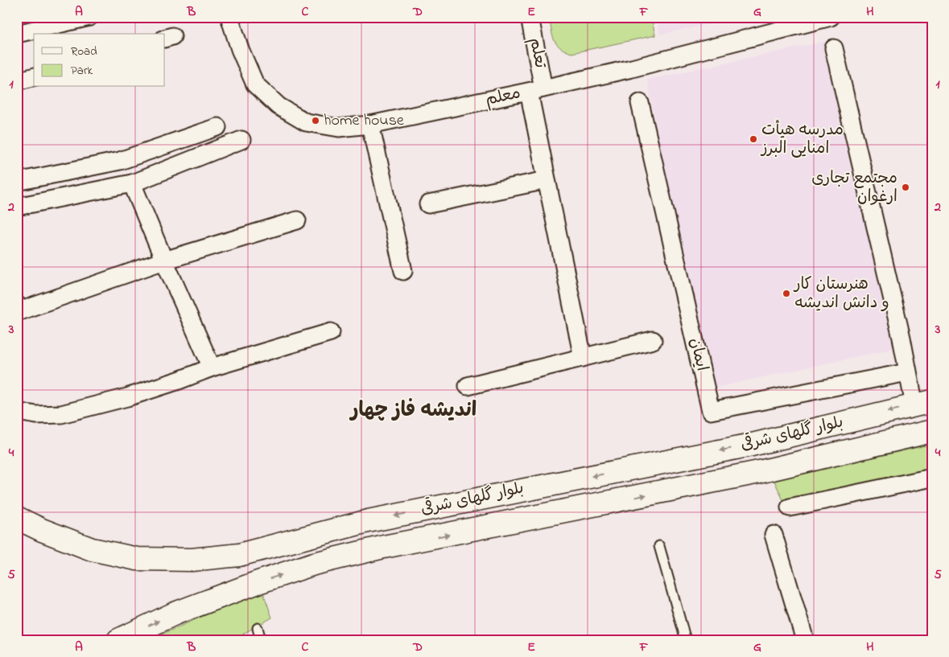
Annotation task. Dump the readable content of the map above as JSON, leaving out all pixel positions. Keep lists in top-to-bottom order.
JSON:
{
  "streets": {
    "main road": ["بلوار گلهای شرقی"],
    "street": ["تعلم", "معلم", "ایمان"]
  },
  "crossings": [
    ["تعلم", "معلم"]
  ],
  "districts": ["اندیشه فاز چهار"],
  "places": [
    "home house",
    "مدرسه هیأت امنایی البرز",
    "مجتمع تجاری ارغوان",
    "هنرستان کار و دانش اندیشه"
  ],
  "legend": ["Road", "Park"],
  "grid": {
    "columns": [
      "A",
      "B",
      "C",
      "D",
      "E",
      "F",
      "G",
      "H"
    ],
    "rows": [
      "1",
      "2",
      "3",
      "4",
      "5"
    ]
  }
}
